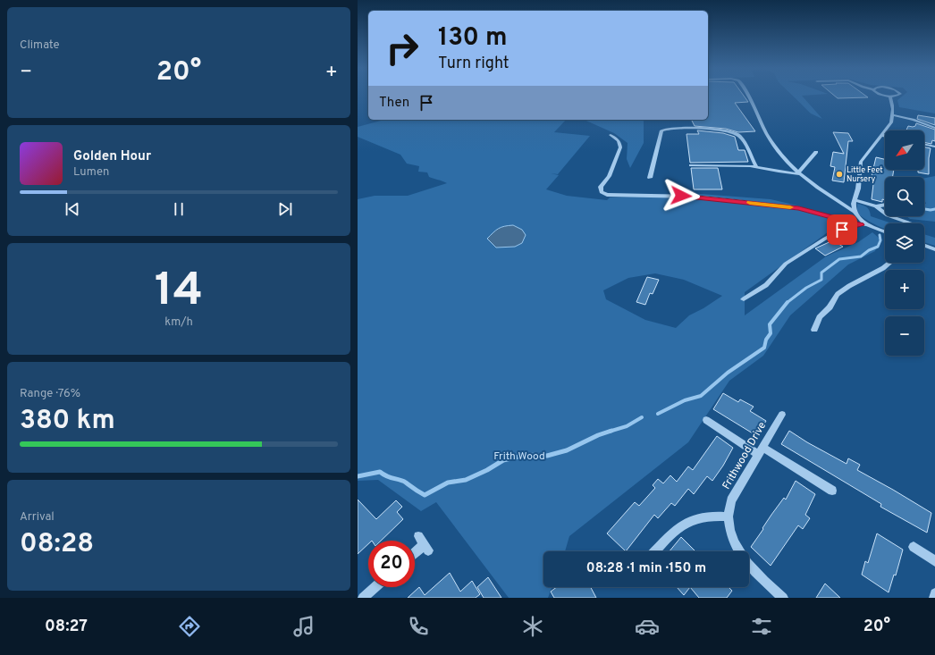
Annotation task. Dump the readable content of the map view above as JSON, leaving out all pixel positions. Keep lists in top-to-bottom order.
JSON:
{
  "streets": {
    "street": ["Frithwood Drive"]
  },
  "parks": ["Frith Wood"],
  "places": ["Little Feet Nursery"],
  "north": "bottom left",
  "page": {
    "tile": [
      "Climate",
      ["14", "km/h"],
      ["Range · 76%", "380 km"],
      ["Arrival", "08:28"]
    ],
    "turn": ["130 m", "Turn right"],
    "heat": ["−", "20°", "+"],
    "then": "Then",
    "map_buttons": ["+", "−"],
    "song": ["Golden Hour", "Lumen"],
    "limit": "20",
    "trip": "08:28 · 1 min · 150 m",
    "tabs": ["08:27", "20°"]
  }
}
